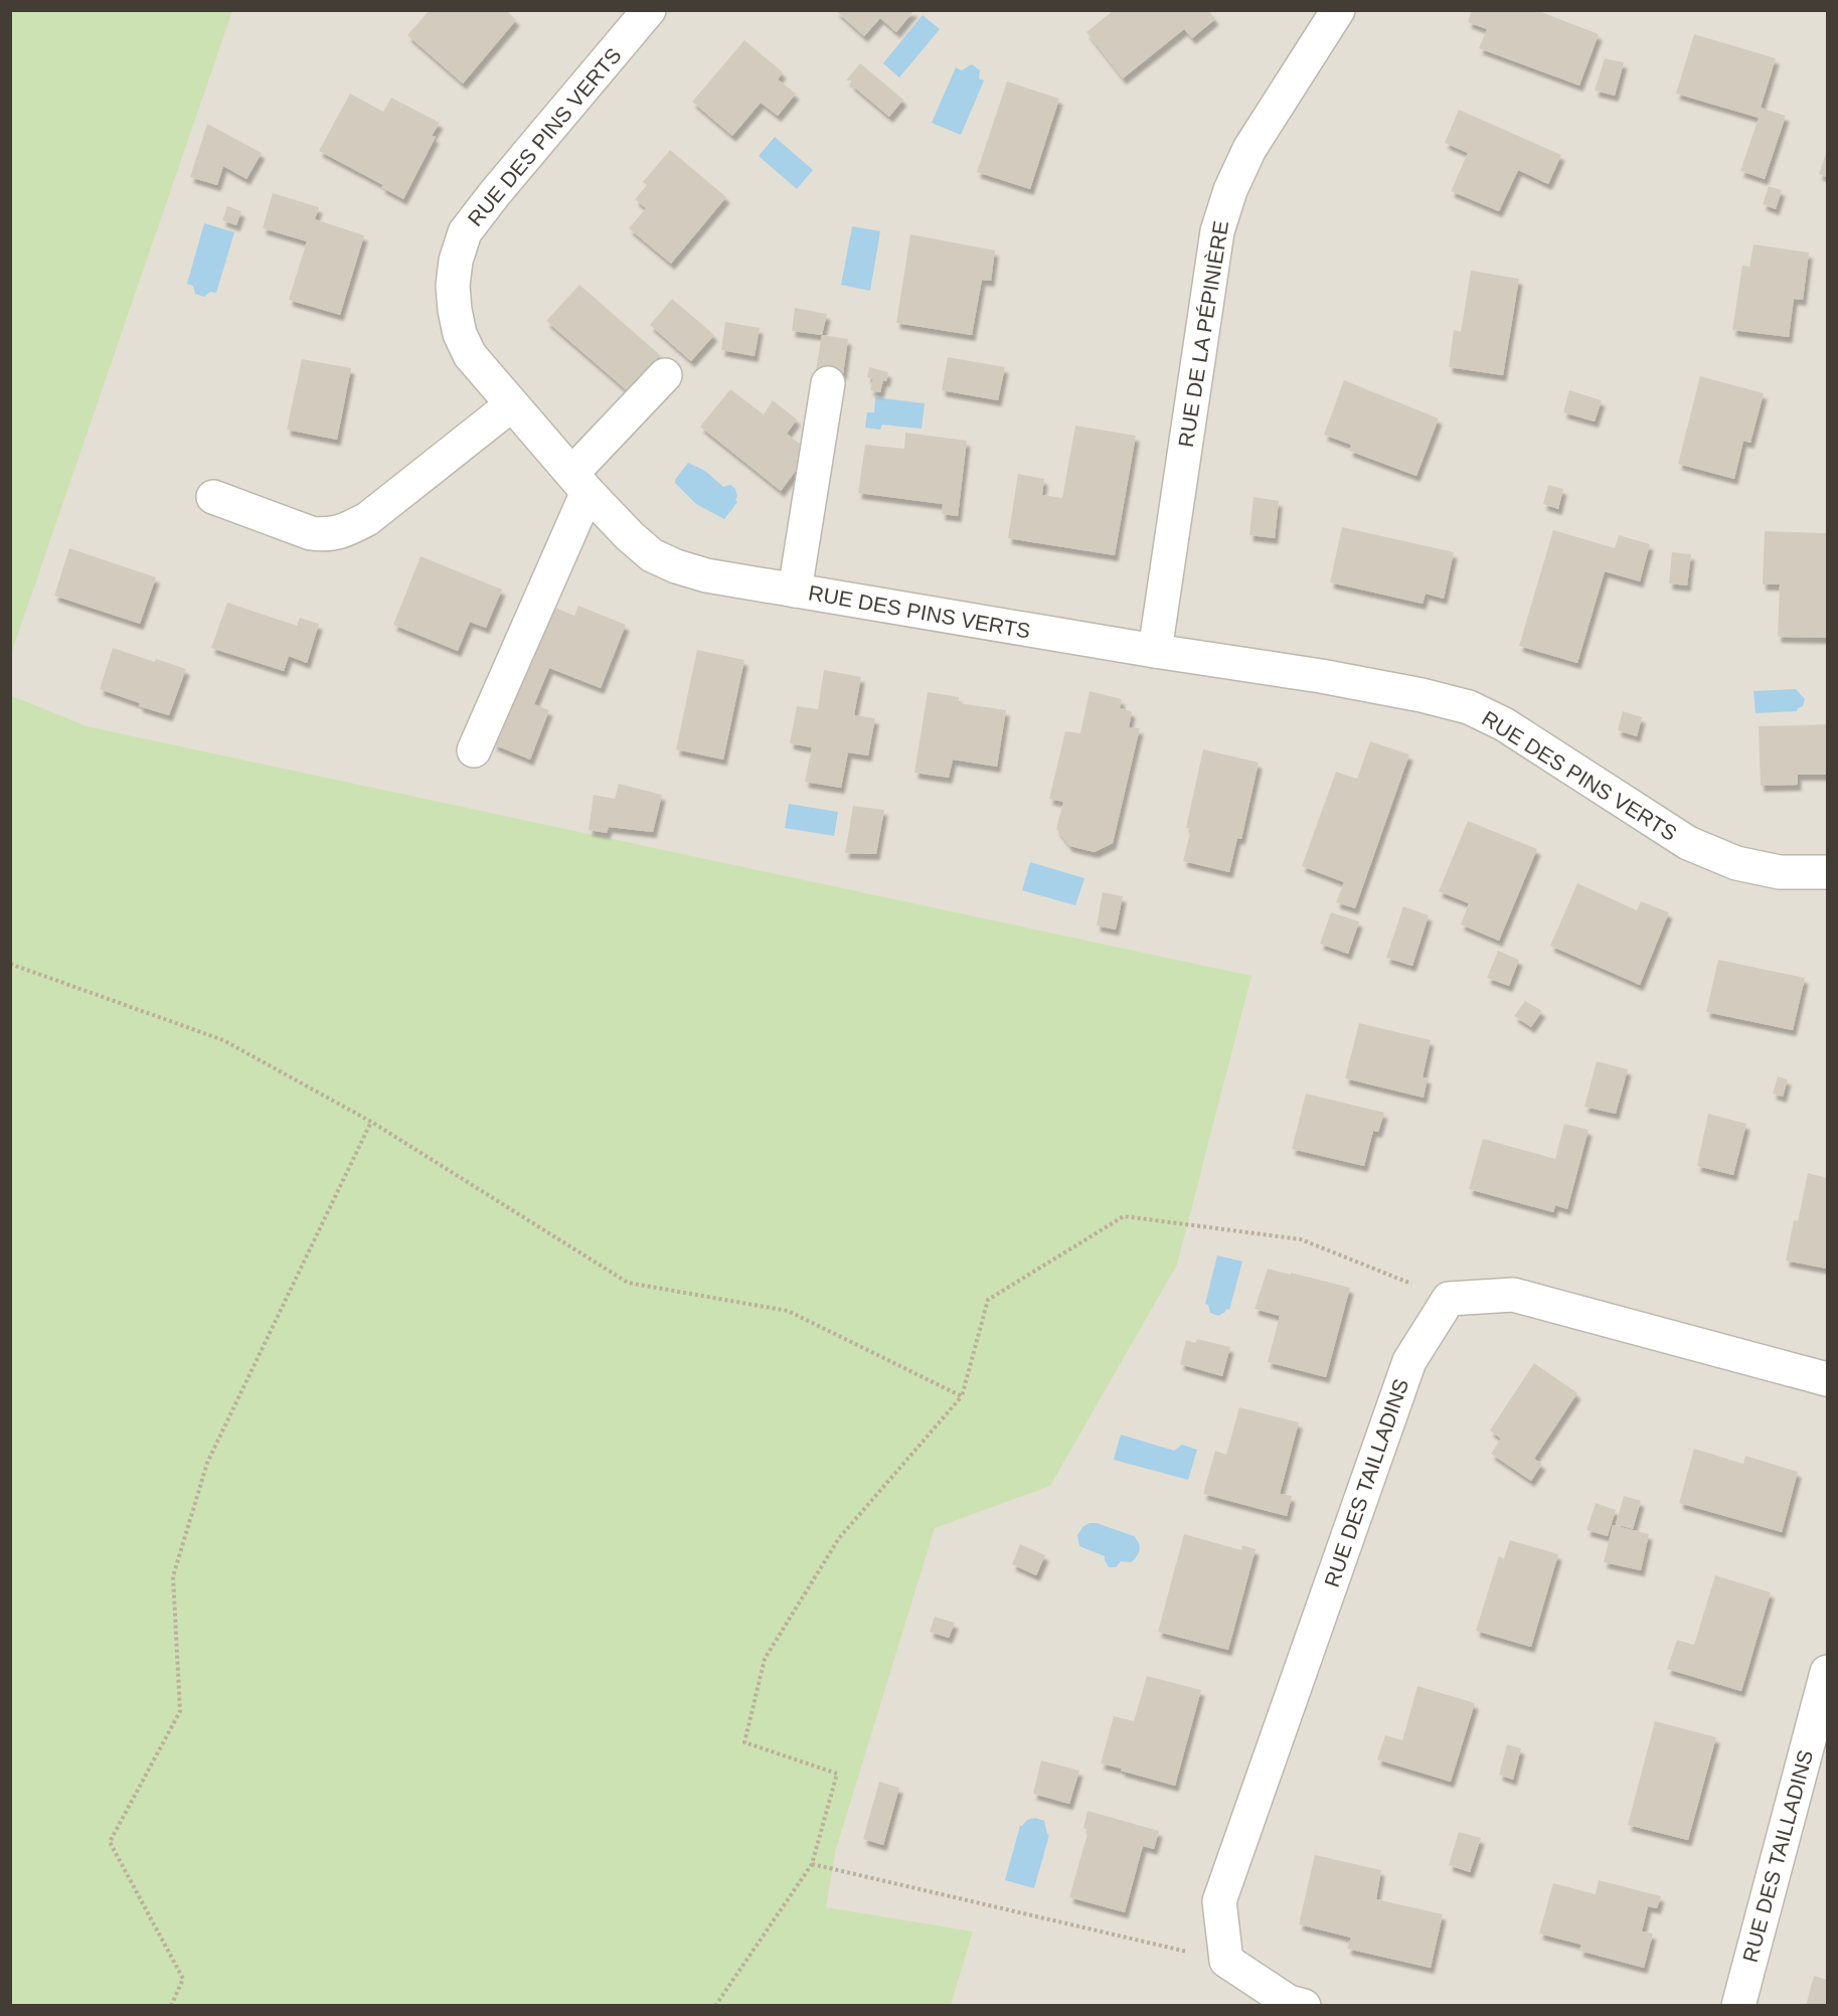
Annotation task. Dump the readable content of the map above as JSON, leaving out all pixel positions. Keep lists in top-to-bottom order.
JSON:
{
  "streets": {
    "street": ["RUE DES PINS VERTS", "RUE DE LA PÉPINIÈRE", "RUE DES TAILLADINS"]
  },
  "crossings": [
    ["RUE DES PINS VERTS", "RUE DE LA PÉPINIÈRE"]
  ]
}
